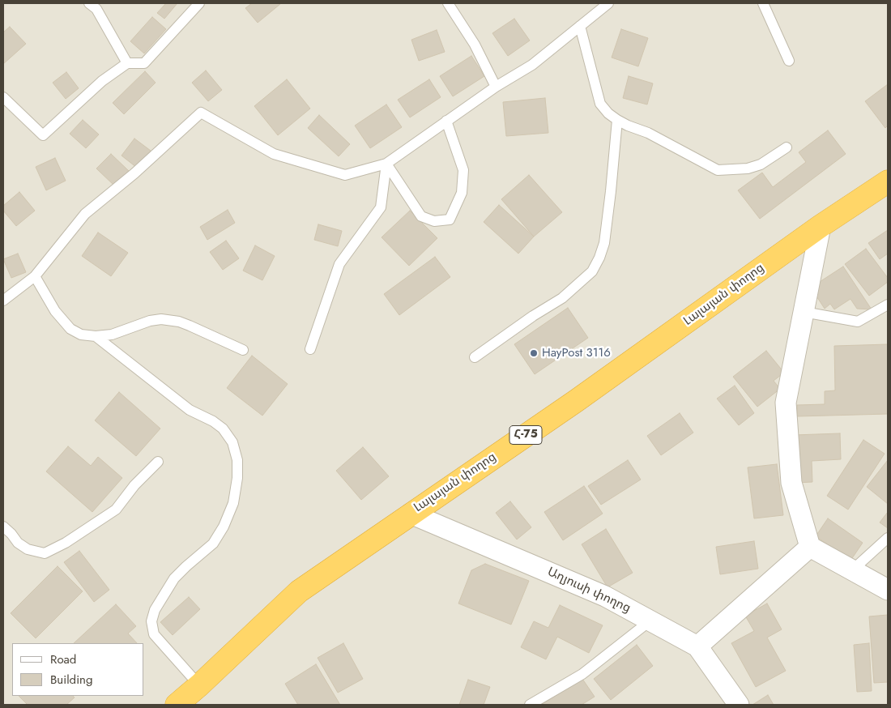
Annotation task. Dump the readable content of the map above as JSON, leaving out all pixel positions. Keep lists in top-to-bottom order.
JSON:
{
  "streets": {
    "highway": ["Լալայան փողոց", "Հ-75"],
    "street": ["Աղյուսի փողոց"]
  },
  "crossings": [
    ["Լալայան փողոց", "Աղյուսի փողոց"]
  ],
  "places": ["HayPost 3116"],
  "legend": ["Road", "Building"]
}
